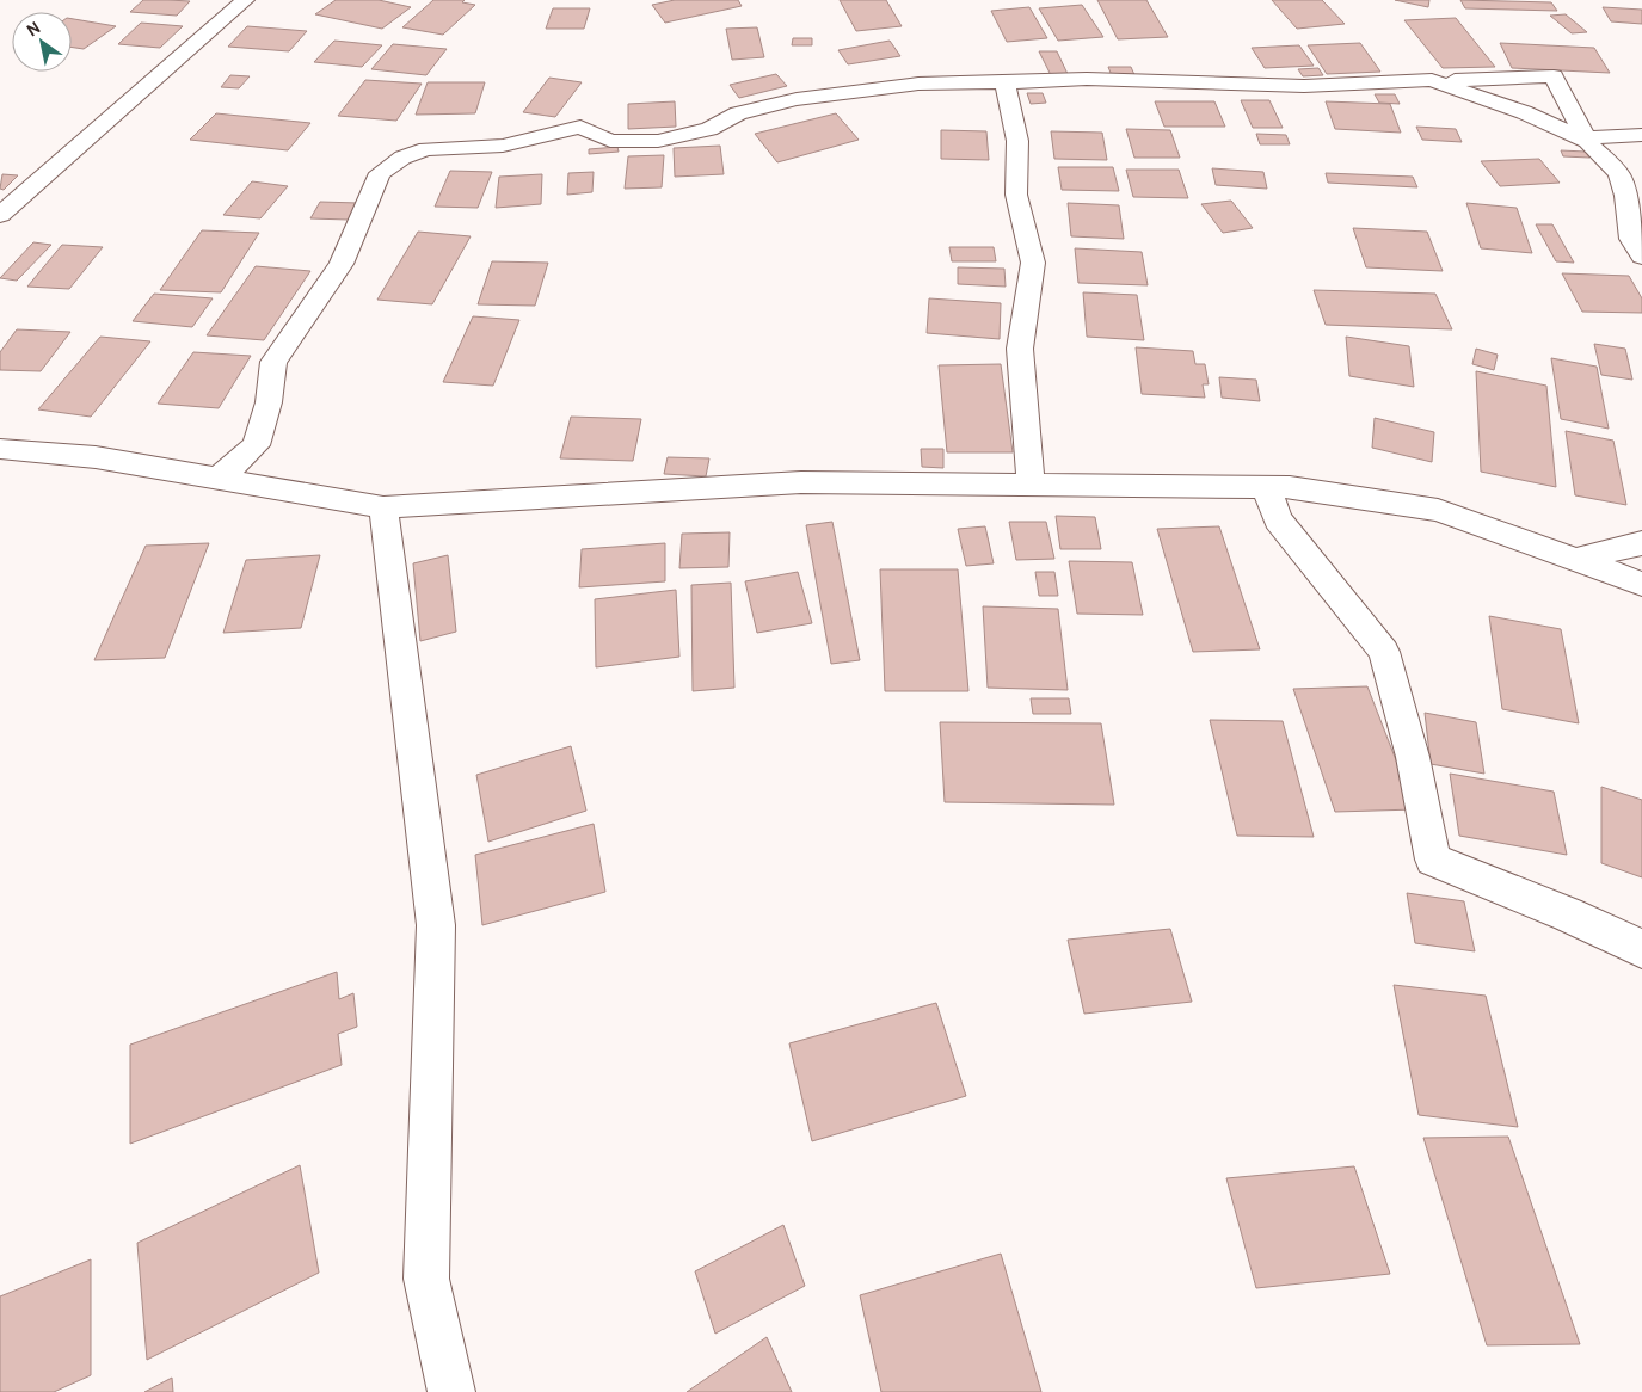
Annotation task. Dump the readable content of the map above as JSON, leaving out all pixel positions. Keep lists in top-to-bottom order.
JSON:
{
  "north": "top left"
}
